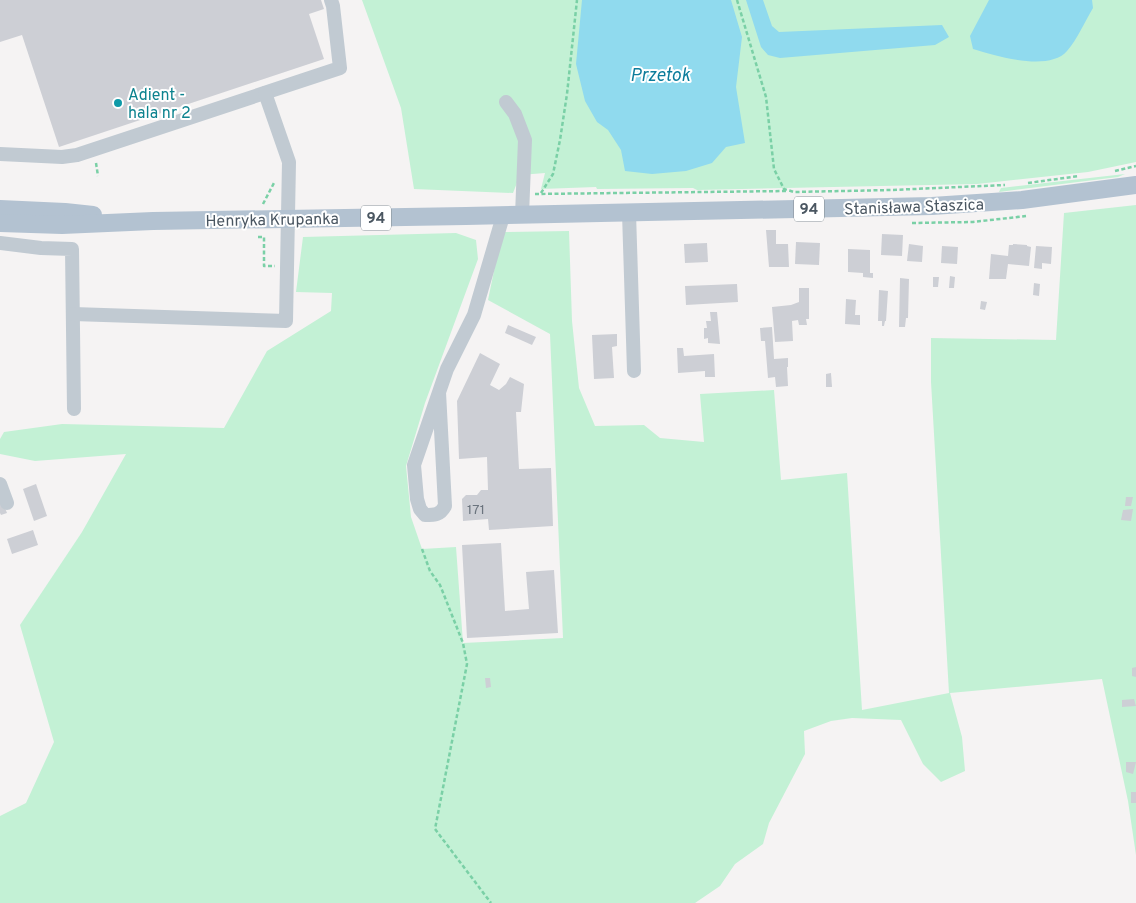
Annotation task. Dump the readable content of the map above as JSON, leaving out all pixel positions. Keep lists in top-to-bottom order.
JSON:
{
  "streets": {
    "main road": ["Stanisława Staszica", "94", "Henryka Krupanka"]
  },
  "crossings": [
    ["Stanisława Staszica", "Henryka Krupanka"]
  ],
  "water": ["Przetok"],
  "places": ["Adient - hala nr 2"],
  "house_numbers": ["171"]
}
